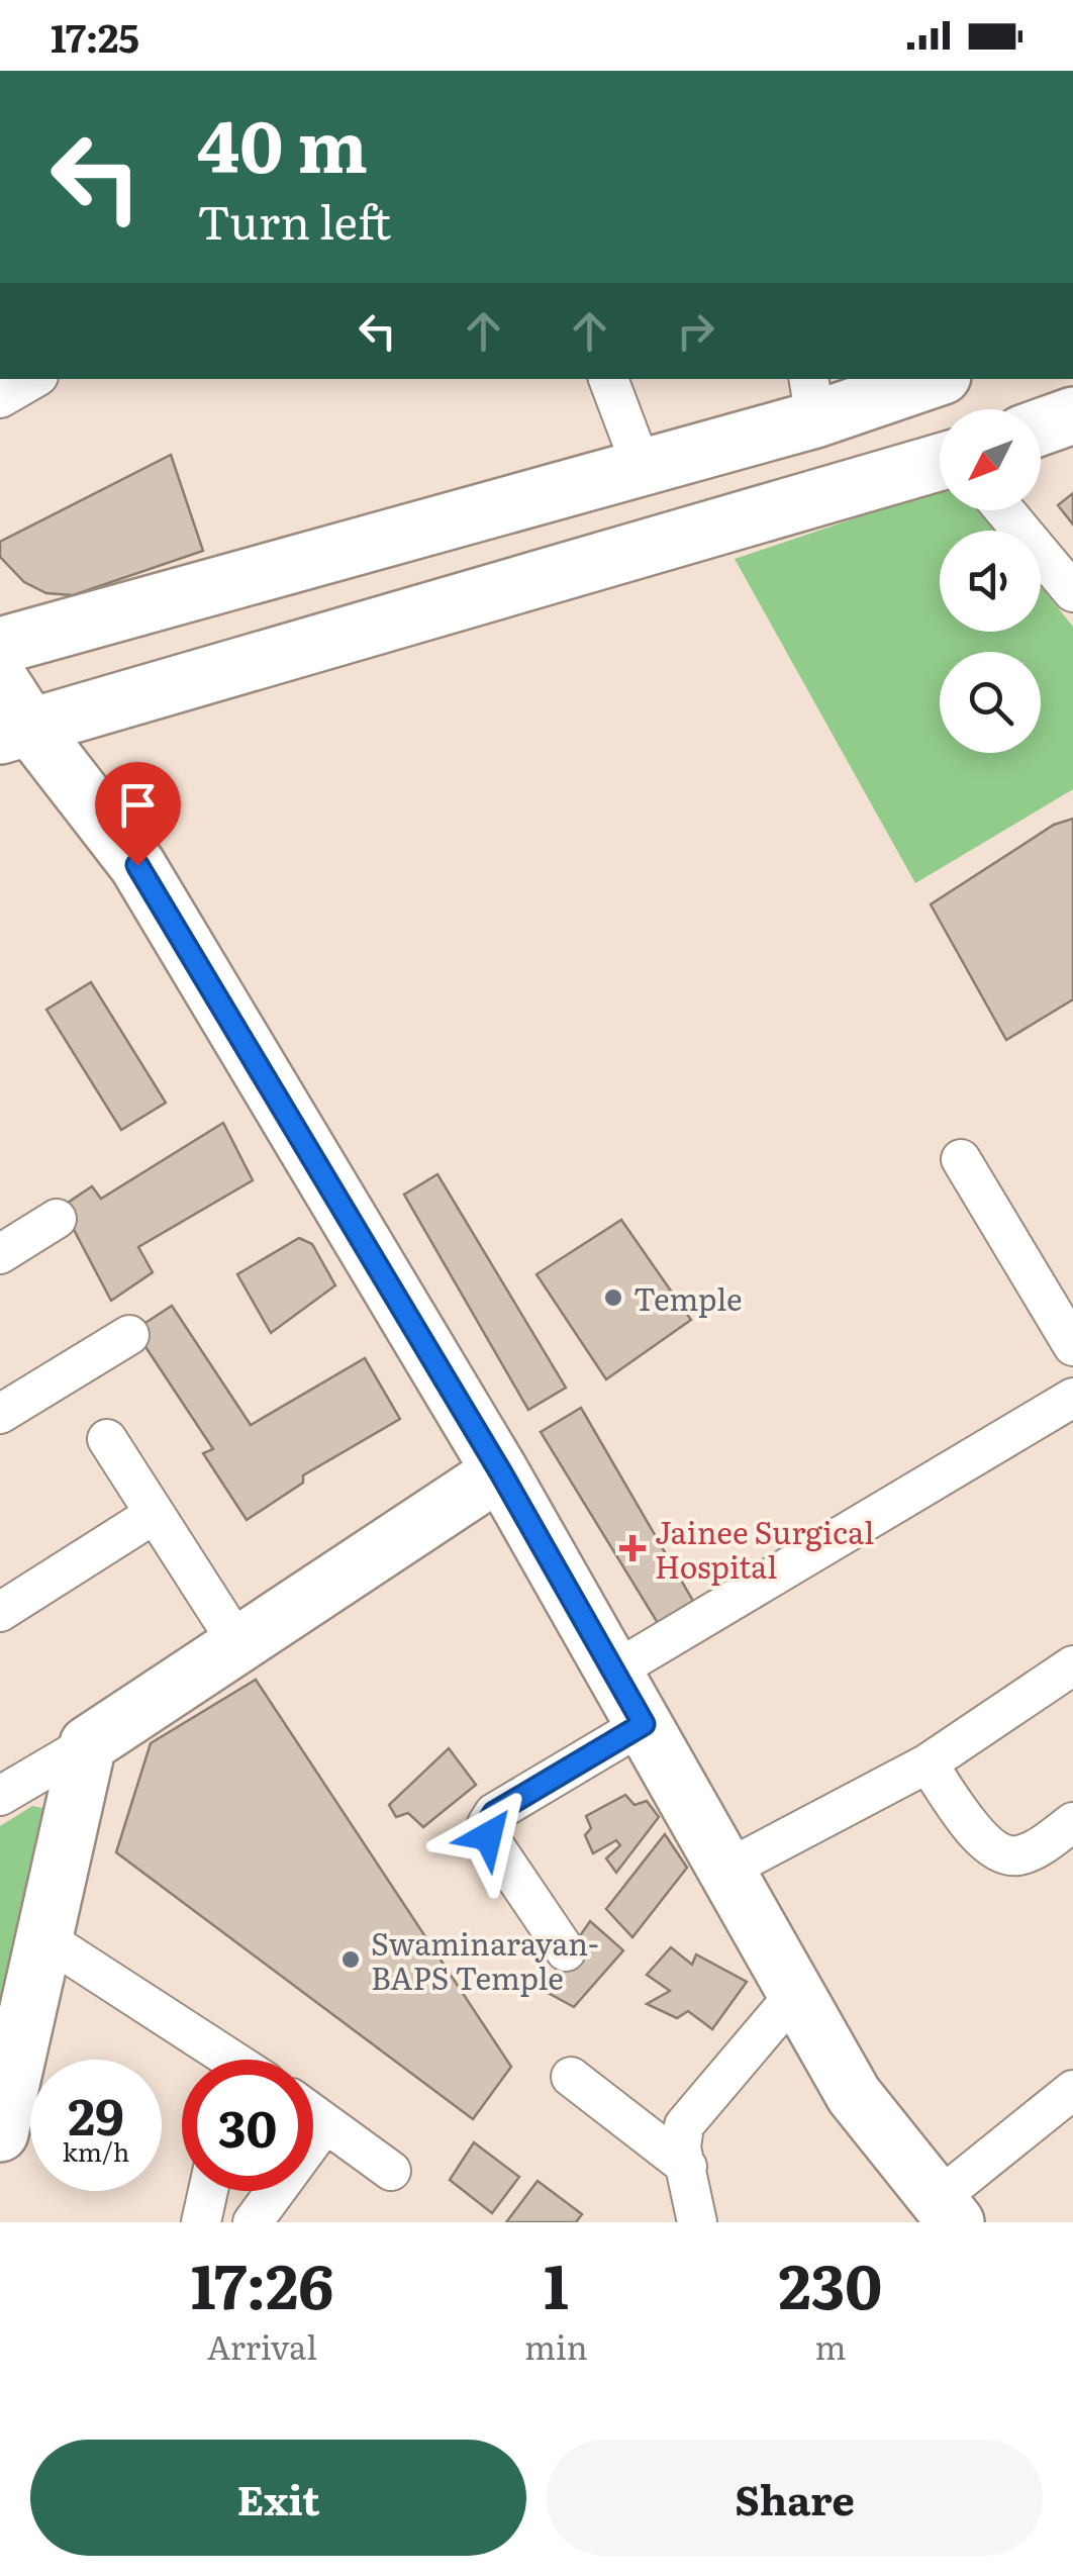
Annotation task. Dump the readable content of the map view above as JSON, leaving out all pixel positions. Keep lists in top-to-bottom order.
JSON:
{
  "places": {
    "other": ["Temple", "Swaminarayan- BAPS Temple"],
    "health": ["Jainee Surgical Hospital"]
  },
  "north": "bottom left",
  "page": {
    "status": "17:25",
    "turn": ["40 m", "Turn left"],
    "speed": "29 km/h",
    "limit": "30",
    "eta": [
      "17:26",
      "Arrival",
      "1",
      "min",
      "230",
      "m"
    ],
    "buttons": ["Exit", "Share"]
  }
}
